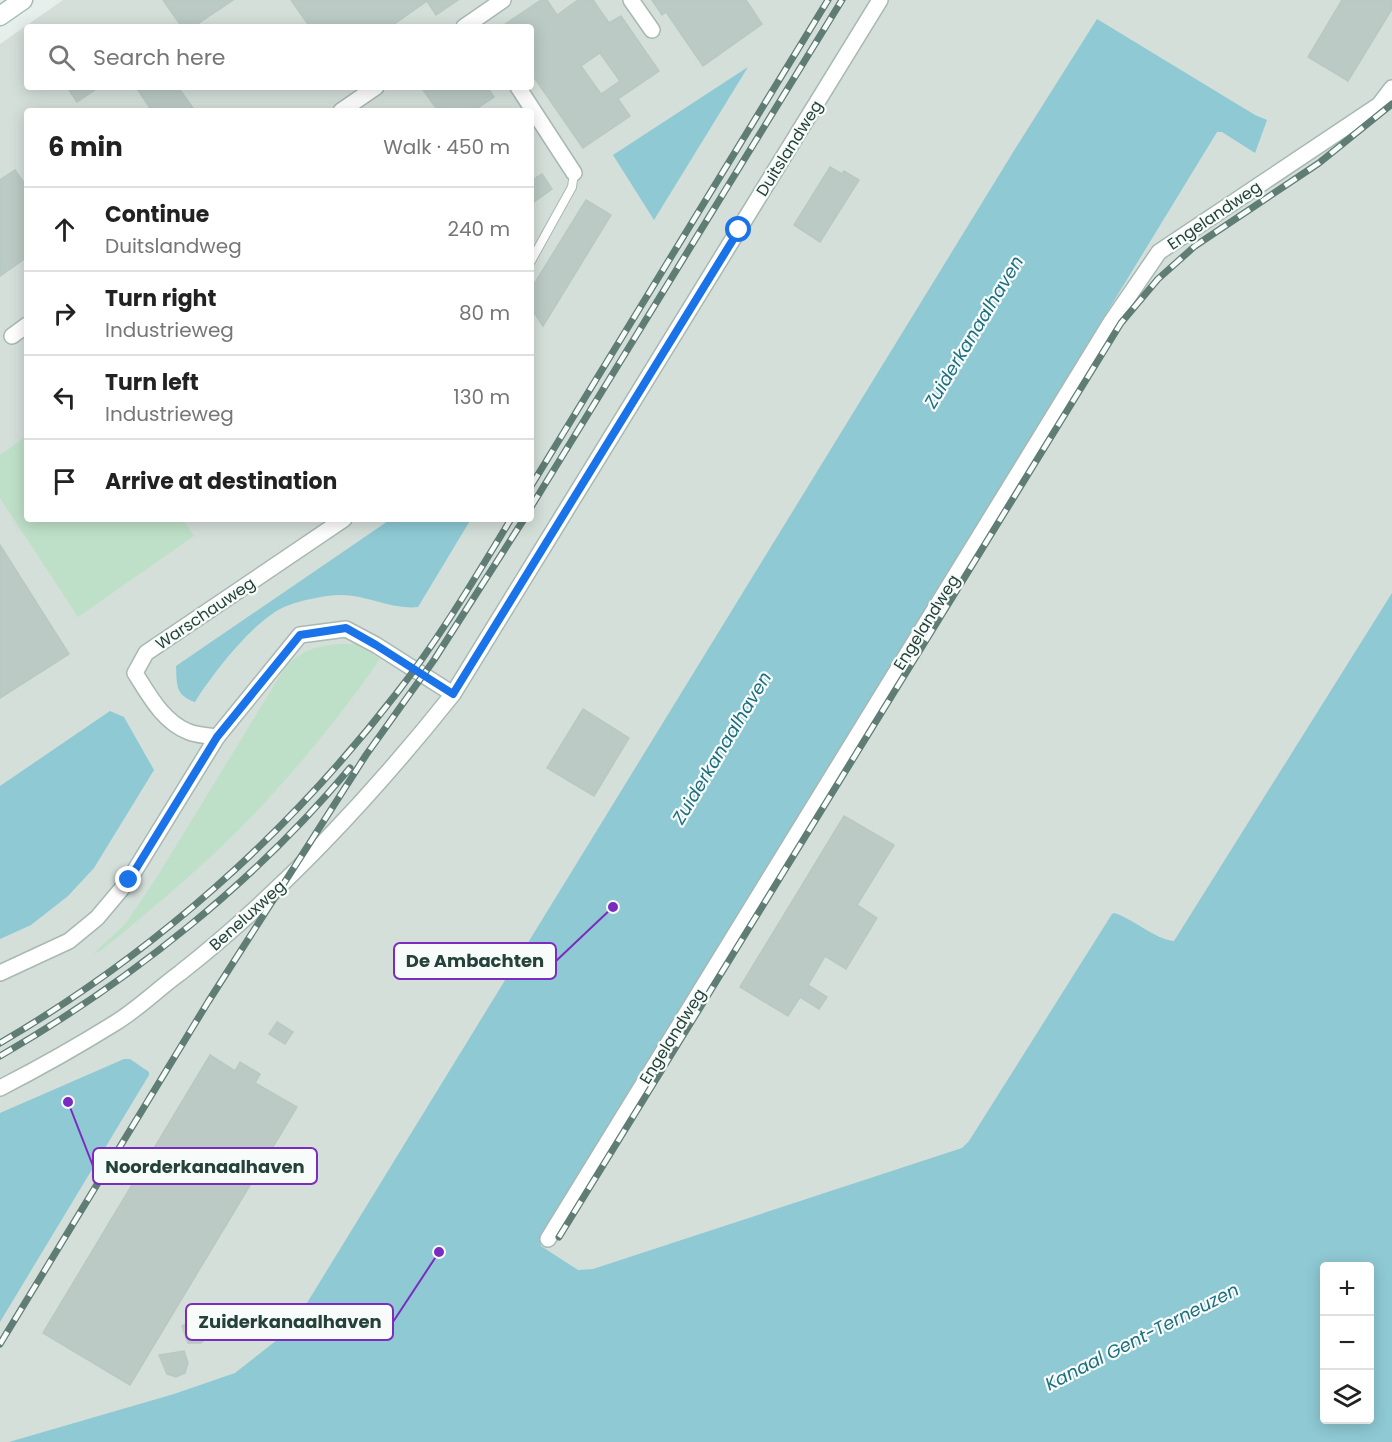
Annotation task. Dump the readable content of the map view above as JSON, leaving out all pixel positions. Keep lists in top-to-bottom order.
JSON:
{
  "streets": {
    "street": [
      "Duitslandweg",
      "Engelandweg",
      "Warschauweg",
      "Beneluxweg"
    ]
  },
  "crossings": [
    ["Duitslandweg", "Beneluxweg"]
  ],
  "water": ["Zuiderkanaalhaven", "Kanaal Gent-Terneuzen"],
  "places": ["De Ambachten", "Noorderkanaalhaven", "Zuiderkanaalhaven"],
  "page": {
    "search": "Search here",
    "heading": ["6 min", "Walk · 450 m"],
    "list": [
      ["Continue", "Duitslandweg", "240 m"],
      ["Turn right", "Industrieweg", "80 m"],
      ["Turn left", "Industrieweg", "130 m"],
      "Arrive at destination"
    ],
    "map_buttons": ["+", "−"]
  }
}
